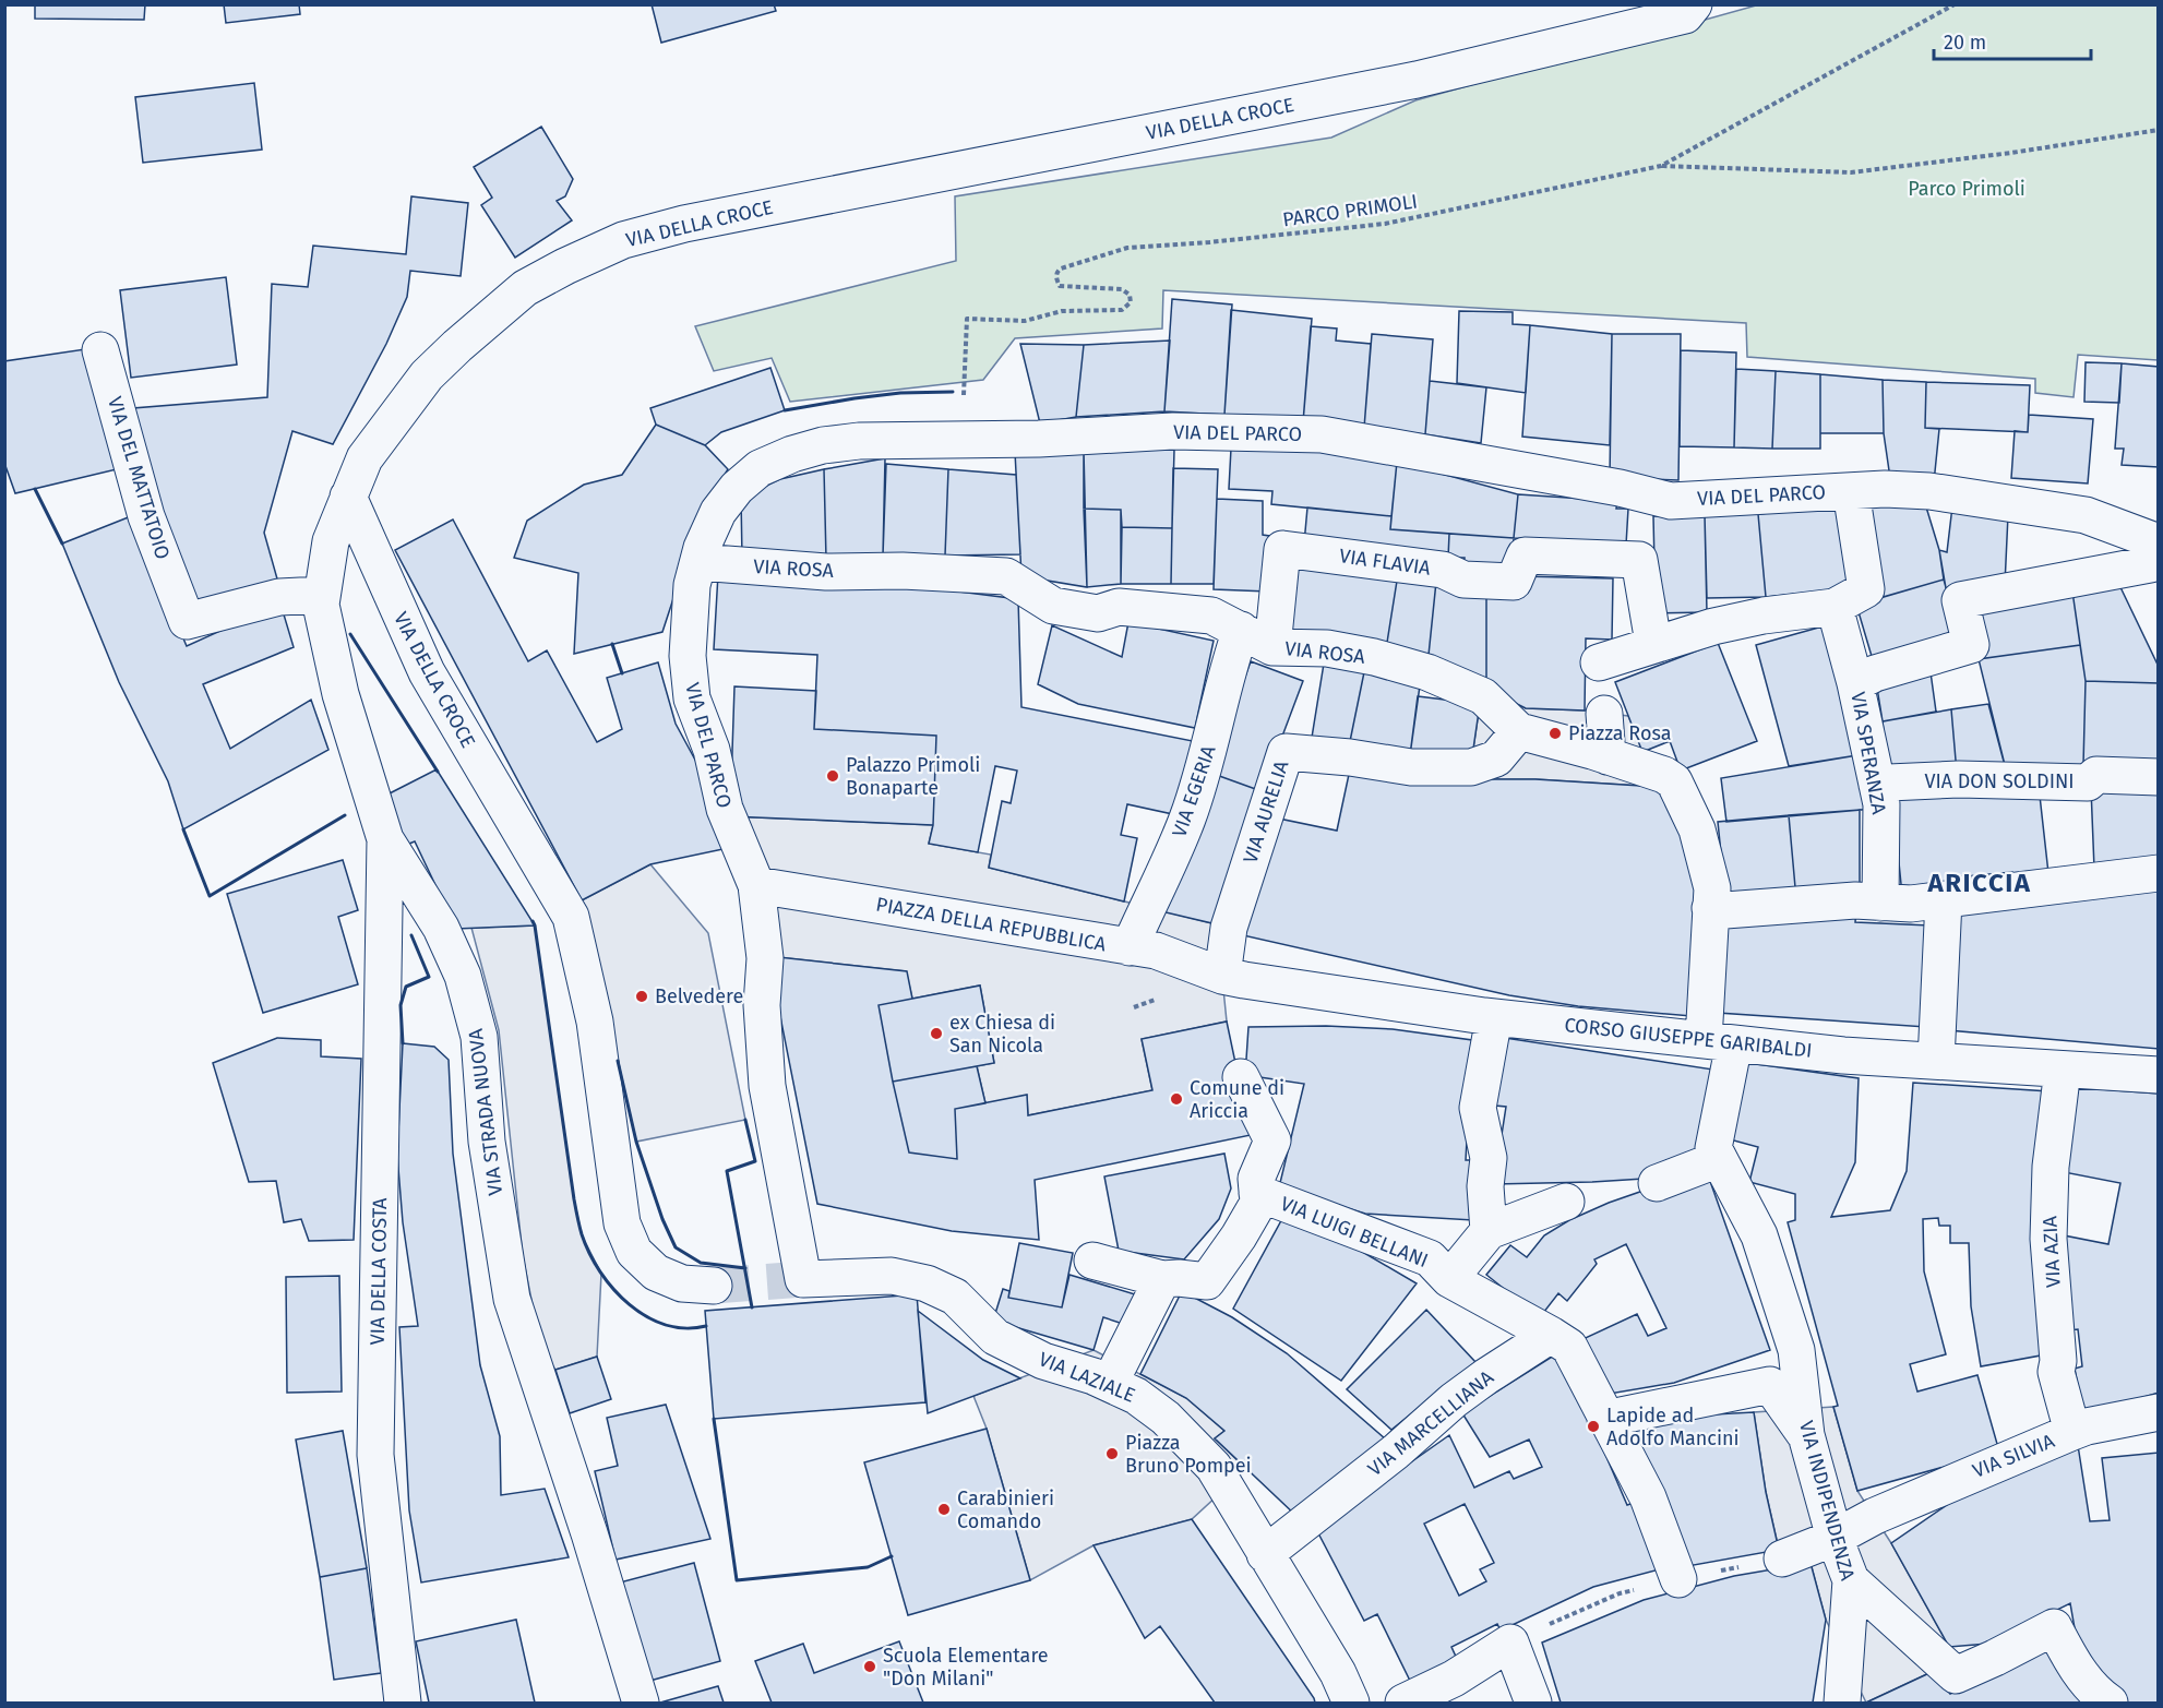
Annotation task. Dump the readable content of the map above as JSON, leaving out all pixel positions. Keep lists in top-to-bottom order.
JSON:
{
  "streets": {
    "street": [
      "VIA DELLA CROCE",
      "VIA DEL PARCO",
      "VIA DEL MATTATOIO",
      "VIA FLAVIA",
      "VIA ROSA",
      "VIA SPERANZA",
      "VIA DON SOLDINI",
      "VIA EGERIA",
      "VIA AURELIA",
      "PIAZZA DELLA REPUBBLICA",
      "CORSO GIUSEPPE GARIBALDI",
      "VIA STRADA NUOVA",
      "VIA LUIGI BELLANI",
      "VIA AZIA",
      "VIA DELLA COSTA",
      "VIA LAZIALE",
      "VIA MARCELLIANA",
      "VIA SILVIA",
      "VIA INDIPENDENZA"
    ],
    "path": ["PARCO PRIMOLI"]
  },
  "crossings": [
    ["VIA DELLA CROCE", "VIA STRADA NUOVA"],
    ["PARCO PRIMOLI", "VIA DEL PARCO"],
    ["VIA DEL PARCO", "VIA ROSA"],
    ["VIA DEL PARCO", "PIAZZA DELLA REPUBBLICA"],
    ["VIA DEL PARCO", "VIA LAZIALE"],
    ["VIA DEL MATTATOIO", "VIA STRADA NUOVA"],
    ["VIA FLAVIA", "VIA ROSA"],
    ["VIA ROSA", "VIA EGERIA"],
    ["VIA ROSA", "VIA AURELIA"],
    ["VIA ROSA", "CORSO GIUSEPPE GARIBALDI"],
    ["VIA ROSA", "VIA INDIPENDENZA"],
    ["VIA SPERANZA", "VIA DON SOLDINI"],
    ["VIA EGERIA", "PIAZZA DELLA REPUBBLICA"],
    ["VIA AURELIA", "PIAZZA DELLA REPUBBLICA"],
    ["VIA AURELIA", "CORSO GIUSEPPE GARIBALDI"],
    ["PIAZZA DELLA REPUBBLICA", "CORSO GIUSEPPE GARIBALDI"],
    ["CORSO GIUSEPPE GARIBALDI", "VIA AZIA"],
    ["CORSO GIUSEPPE GARIBALDI", "VIA INDIPENDENZA"],
    ["VIA STRADA NUOVA", "VIA DELLA COSTA"],
    ["VIA LUIGI BELLANI", "VIA MARCELLIANA"],
    ["VIA AZIA", "VIA SILVIA"],
    ["VIA LAZIALE", "VIA MARCELLIANA"],
    ["VIA SILVIA", "VIA INDIPENDENZA"]
  ],
  "districts": ["ARICCIA"],
  "parks": ["Parco Primoli"],
  "places": [
    "Piazza Rosa",
    "Palazzo Primoli Bonaparte",
    "Belvedere",
    "ex Chiesa di San Nicola",
    "Comune di Ariccia",
    "Lapide ad Adolfo Mancini",
    "Piazza Bruno Pompei",
    "Carabinieri Comando",
    "Scuola Elementare \"Don Milani\""
  ],
  "scale_bar": "20 m"
}
